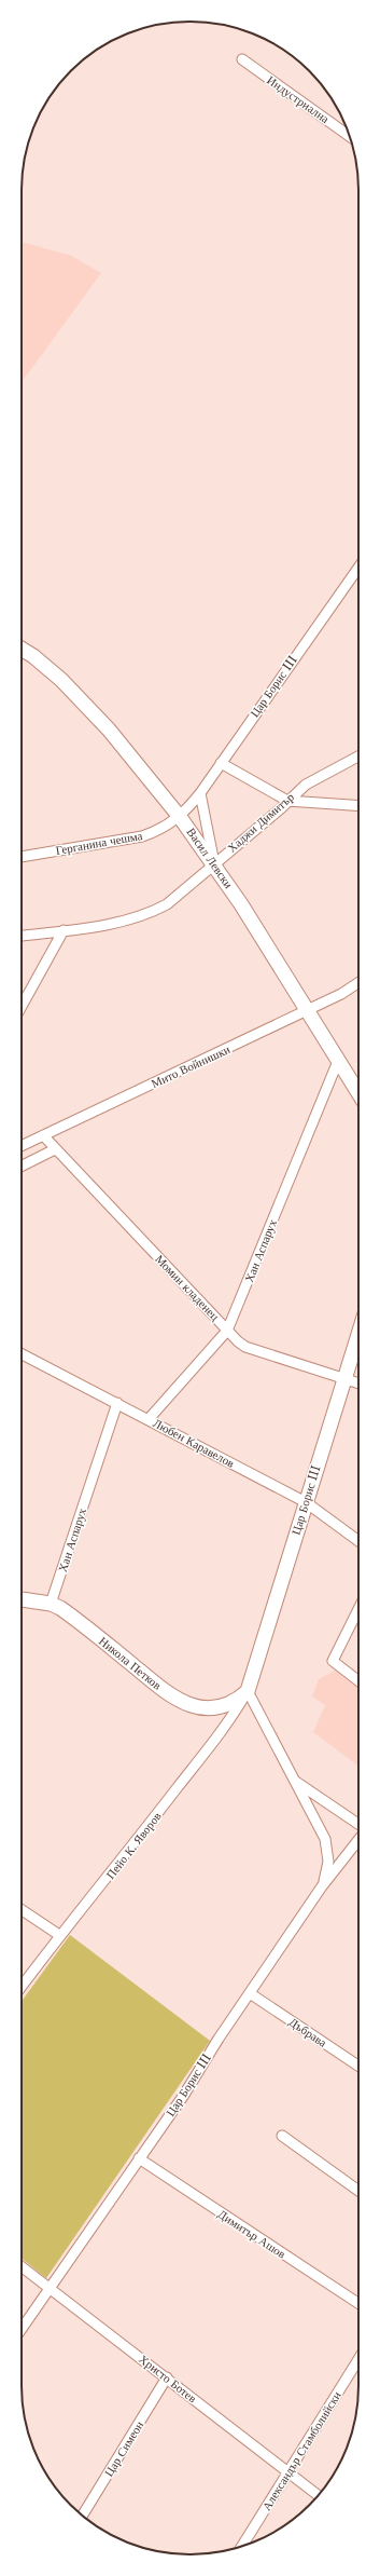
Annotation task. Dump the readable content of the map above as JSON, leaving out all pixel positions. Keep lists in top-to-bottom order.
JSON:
{
  "streets": {
    "street": [
      "Индустриална",
      "Цар Борис III",
      "Хаджи Димитър",
      "Герганина чешма",
      "Васил Левски",
      "Мито Войнишки",
      "Хан Аспарух",
      "Момин кладенец",
      "Любен Каравелов",
      "Никола Петков",
      "Пейо К. Яворов",
      "Дъбрава",
      "Димитър Ашов",
      "Христо Ботев",
      "Цар Симеон",
      "Александър Стамболийски"
    ]
  },
  "crossings": [
    ["Цар Борис III", "Герганина чешма"],
    ["Цар Борис III", "Васил Левски"],
    ["Цар Борис III", "Момин кладенец"],
    ["Цар Борис III", "Любен Каравелов"],
    ["Цар Борис III", "Никола Петков"],
    ["Цар Борис III", "Пейо К. Яворов"],
    ["Цар Борис III", "Дъбрава"],
    ["Цар Борис III", "Димитър Ашов"],
    ["Цар Борис III", "Христо Ботев"],
    ["Хаджи Димитър", "Васил Левски"],
    ["Герганина чешма", "Васил Левски"],
    ["Васил Левски", "Мито Войнишки"],
    ["Васил Левски", "Хан Аспарух"],
    ["Мито Войнишки", "Момин кладенец"],
    ["Хан Аспарух", "Момин кладенец"],
    ["Хан Аспарух", "Любен Каравелов"],
    ["Хан Аспарух", "Никола Петков"],
    ["Никола Петков", "Пейо К. Яворов"],
    ["Христо Ботев", "Цар Симеон"],
    ["Христо Ботев", "Александър Стамболийски"]
  ]
}
